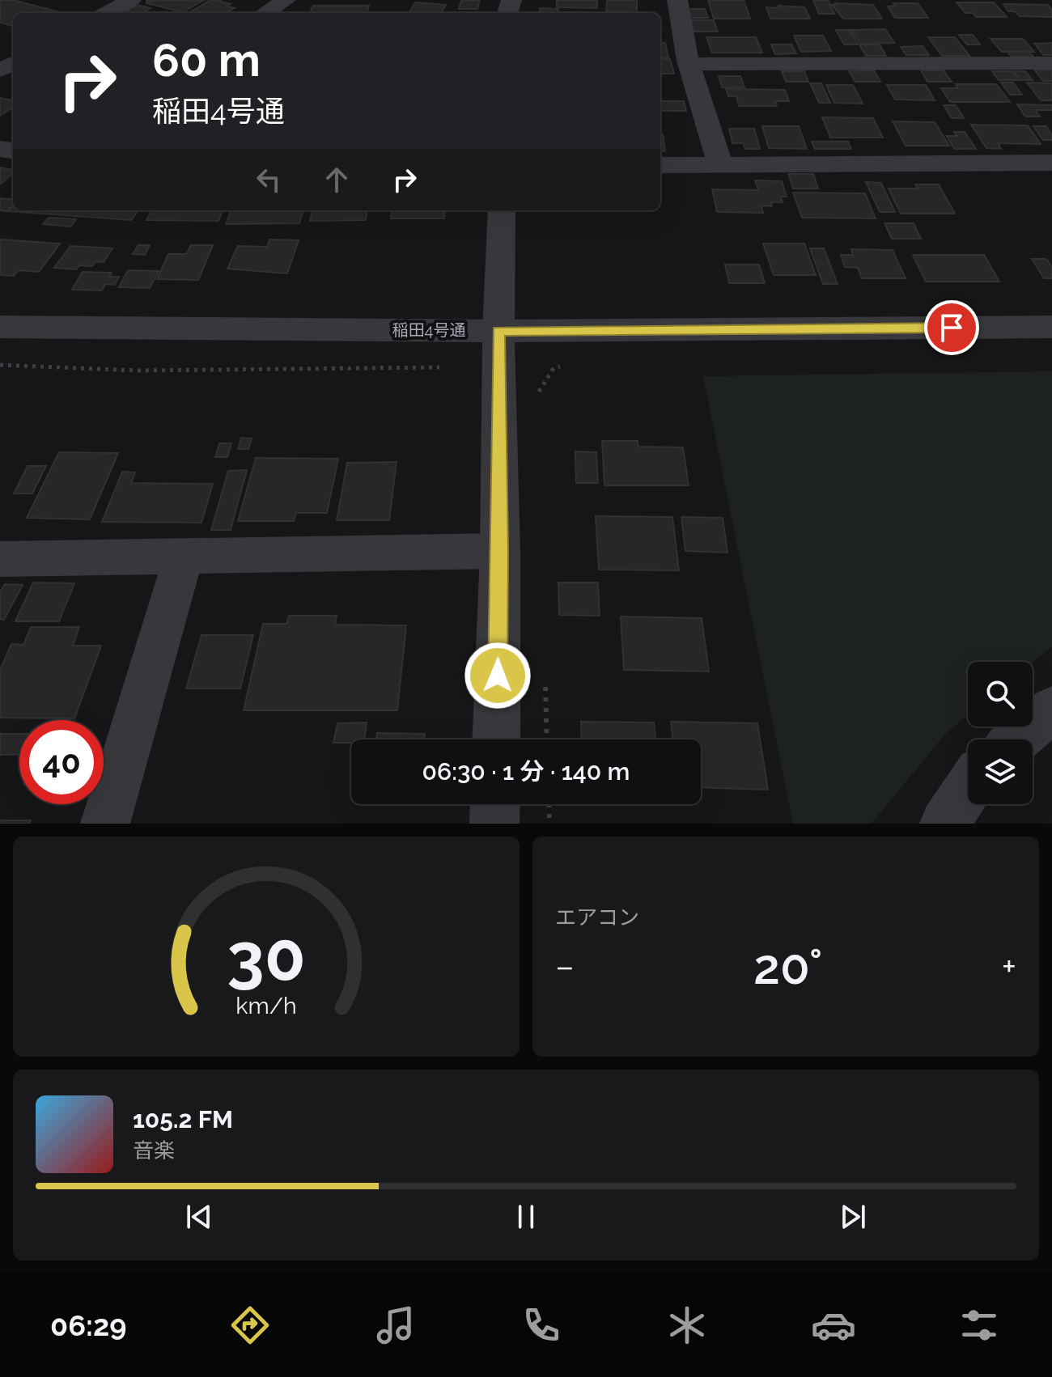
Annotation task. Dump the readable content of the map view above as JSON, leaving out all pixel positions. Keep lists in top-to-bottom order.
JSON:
{
  "streets": {
    "street": ["稲田4号通"]
  },
  "page": {
    "turn": ["60 m", "稲田4号通"],
    "limit": "40",
    "trip": "06:30 · 1 分 · 140 m",
    "tile": "エアコン",
    "heat": ["−", "20°", "+"],
    "song": ["105.2 FM", "音楽"],
    "tabs": "06:29",
    "gauge": ["30", "km/h"]
  }
}
